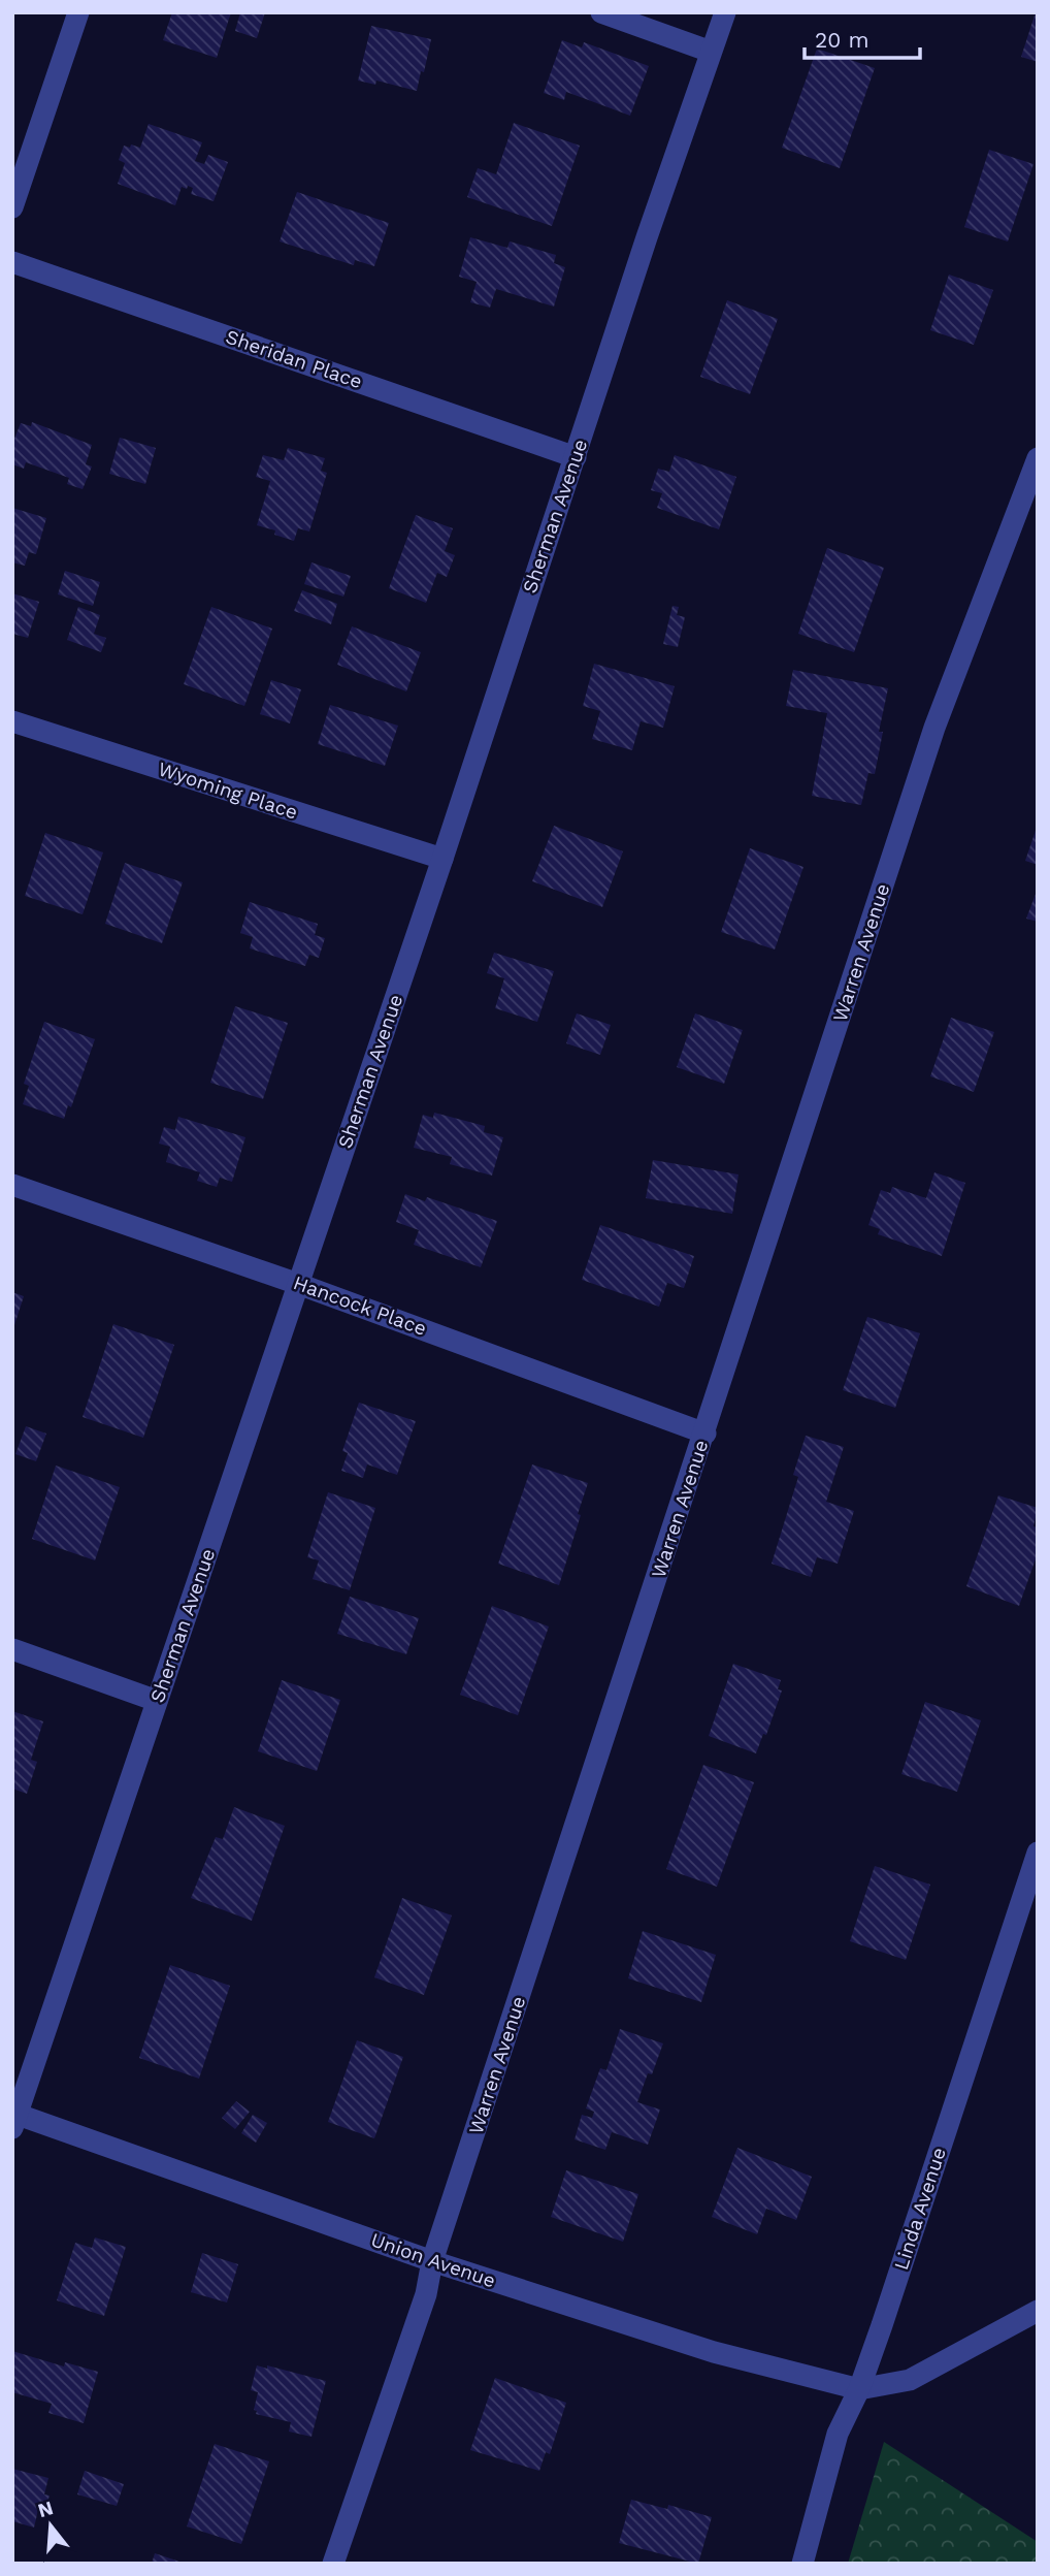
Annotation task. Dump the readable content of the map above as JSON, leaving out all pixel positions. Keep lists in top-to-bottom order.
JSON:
{
  "streets": {
    "street": [
      "Sheridan Place",
      "Sherman Avenue",
      "Wyoming Place",
      "Warren Avenue",
      "Hancock Place",
      "Linda Avenue",
      "Union Avenue"
    ]
  },
  "crossings": [
    ["Sheridan Place", "Sherman Avenue"],
    ["Sherman Avenue", "Wyoming Place"],
    ["Sherman Avenue", "Hancock Place"],
    ["Sherman Avenue", "Union Avenue"],
    ["Warren Avenue", "Hancock Place"],
    ["Warren Avenue", "Union Avenue"],
    ["Linda Avenue", "Union Avenue"]
  ],
  "scale_bar": "20 m",
  "north": "top"
}
